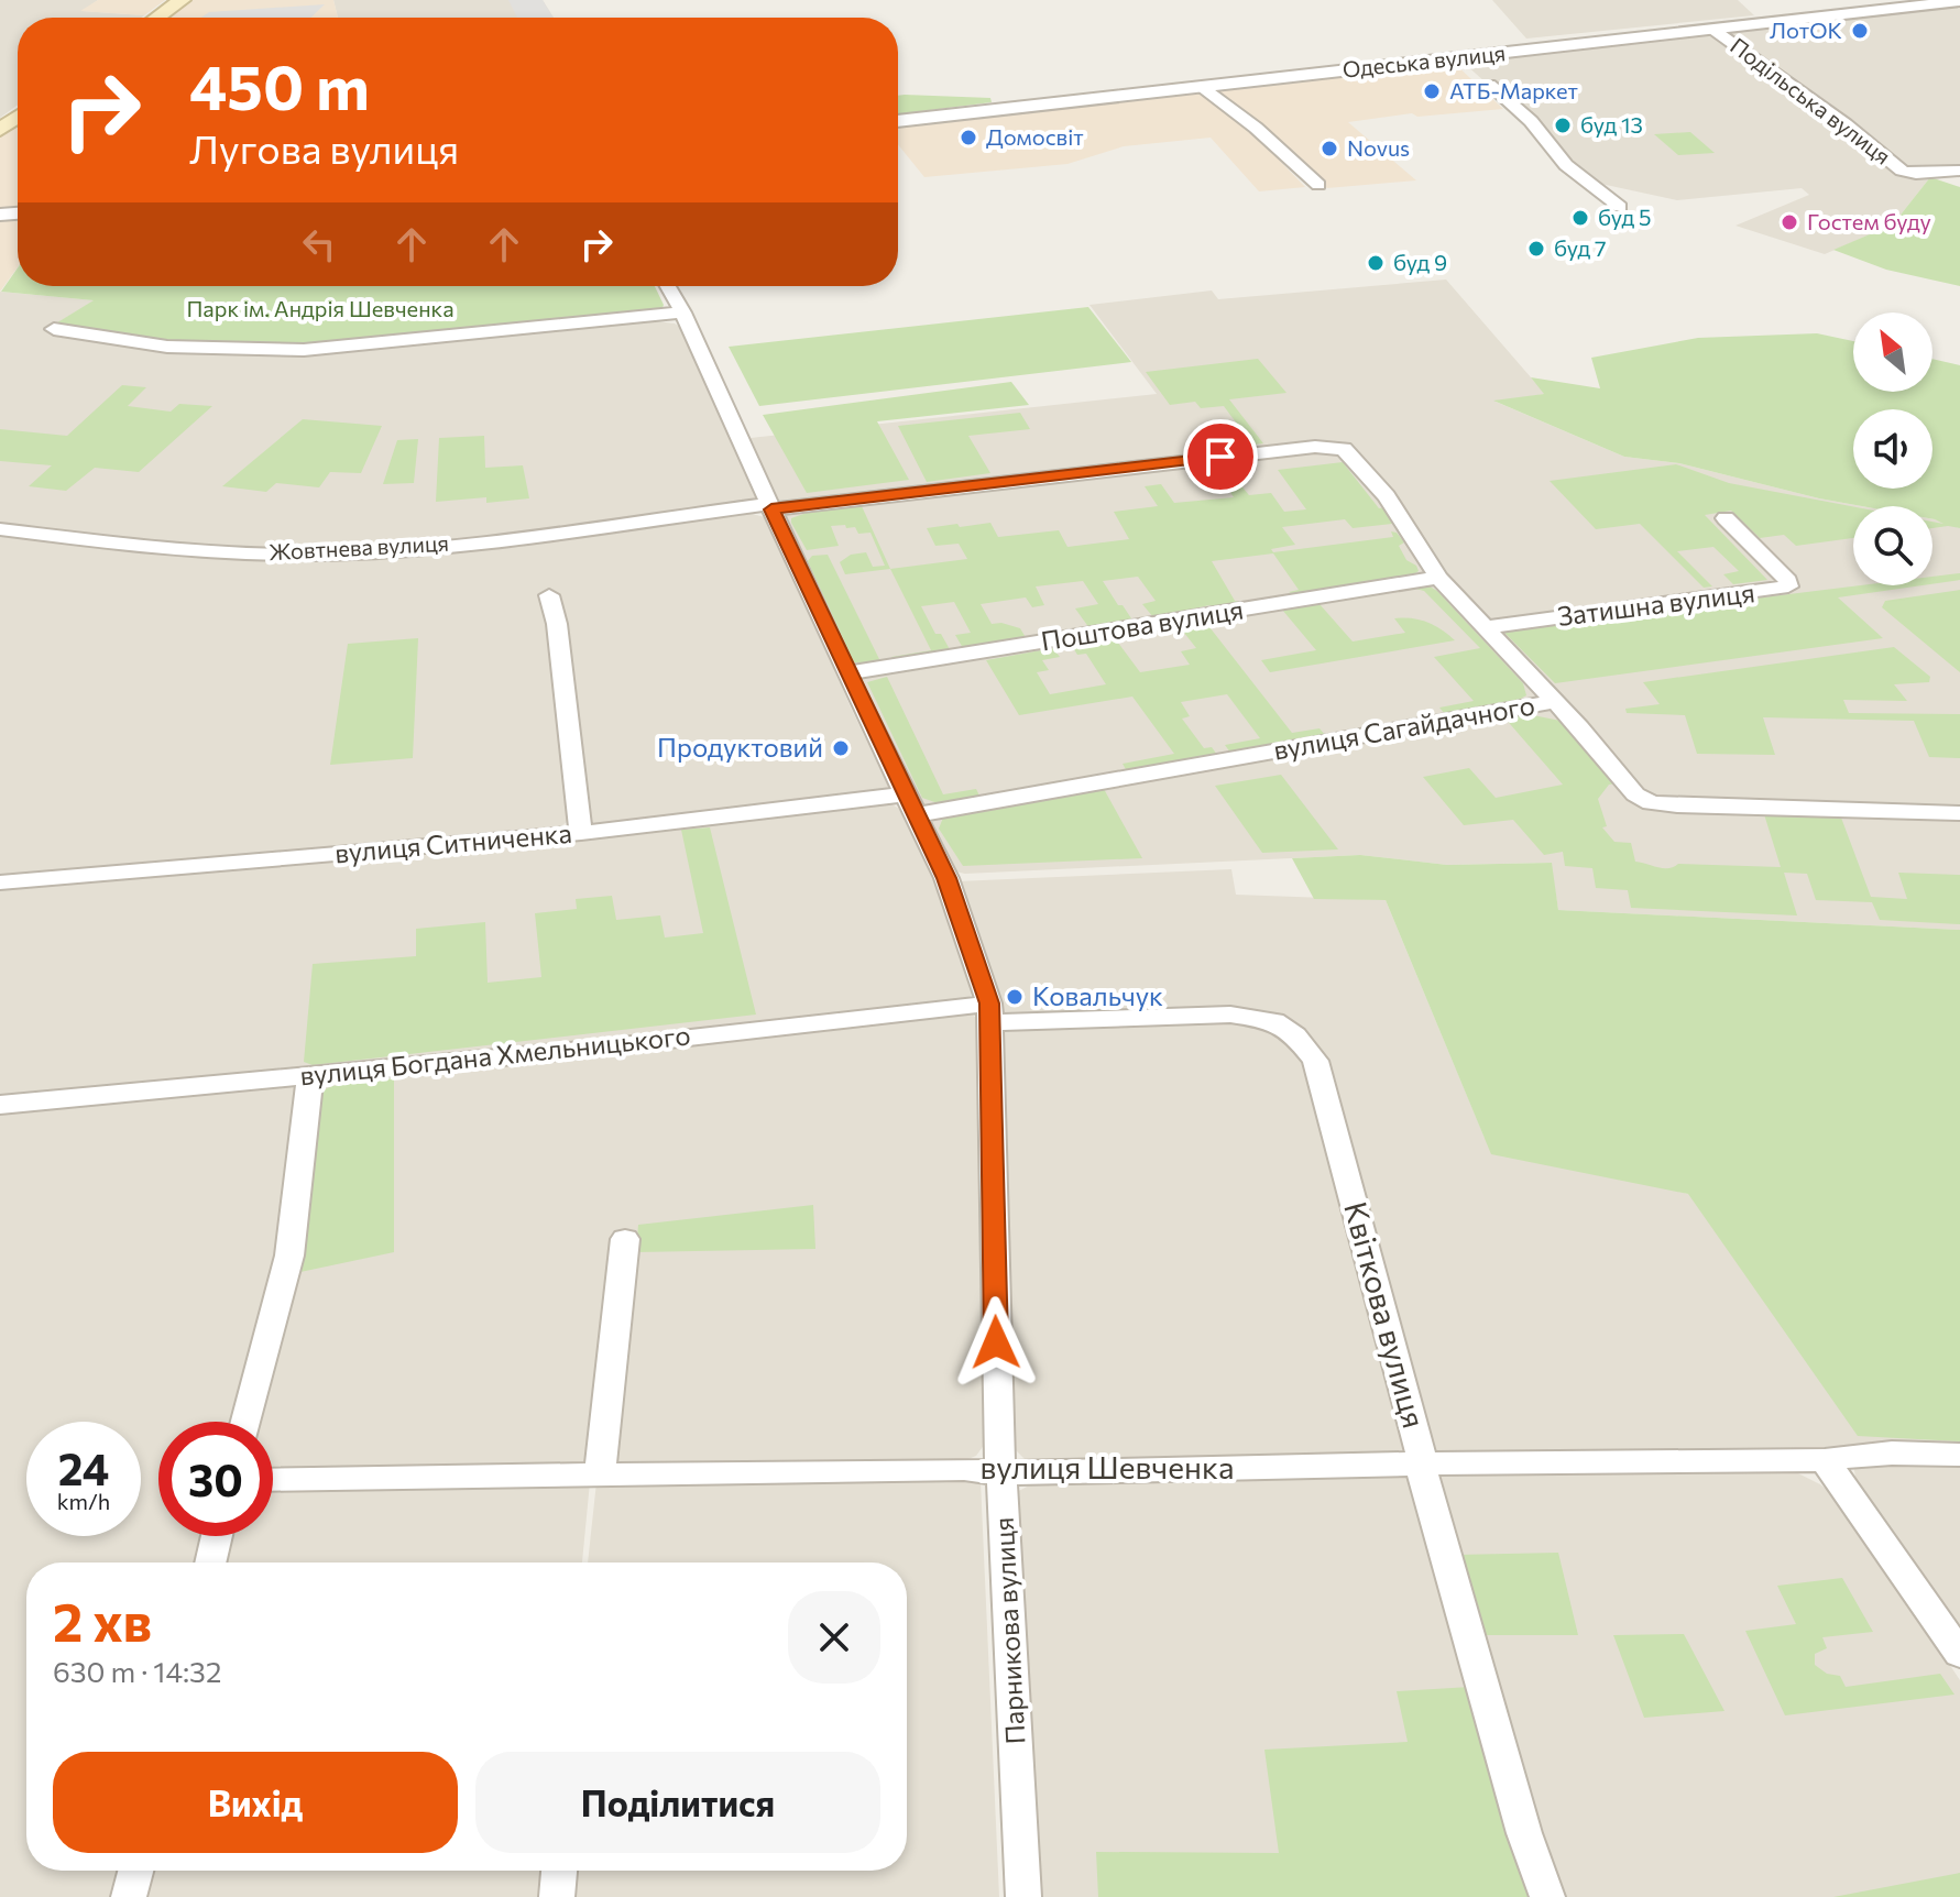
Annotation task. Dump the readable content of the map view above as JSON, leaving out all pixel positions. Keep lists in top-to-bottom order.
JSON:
{
  "streets": {
    "street": [
      "Одеська вулиця",
      "Подільська вулиця",
      "Жовтнева вулиця",
      "Затишна вулиця",
      "Поштова вулиця",
      "вулиця Сагайдачного",
      "вулиця Ситниченка",
      "вулиця Богдана Хмельницького",
      "Квіткова вулиця",
      "вулиця Шевченка",
      "Парникова вулиця"
    ]
  },
  "crossings": [
    ["Одеська вулиця", "Подільська вулиця"],
    ["Жовтнева вулиця", "Поштова вулиця"],
    ["Жовтнева вулиця", "Парникова вулиця"],
    ["Поштова вулиця", "Парникова вулиця"],
    ["вулиця Сагайдачного", "вулиця Ситниченка"],
    ["вулиця Сагайдачного", "Парникова вулиця"],
    ["вулиця Ситниченка", "Парникова вулиця"],
    ["вулиця Богдана Хмельницького", "Квіткова вулиця"],
    ["вулиця Богдана Хмельницького", "Парникова вулиця"],
    ["Квіткова вулиця", "вулиця Шевченка"],
    ["Квіткова вулиця", "Парникова вулиця"],
    ["вулиця Шевченка", "Парникова вулиця"]
  ],
  "parks": ["Парк ім. Андрія Шевченка"],
  "places": [
    "ЛотОК",
    "АТБ-Маркет",
    "буд 13",
    "Домосвіт",
    "Novus",
    "буд 5",
    "Гостем буду",
    "буд 7",
    "буд 9",
    "Продуктовий",
    "Ковальчук"
  ],
  "north": "top left",
  "page": {
    "turn": ["450 m", "Лугова вулиця"],
    "speed": "24 km/h",
    "limit": "30",
    "heading": ["2 хв", "630 m · 14:32"],
    "buttons": ["Вихід", "Поділитися"]
  }
}
